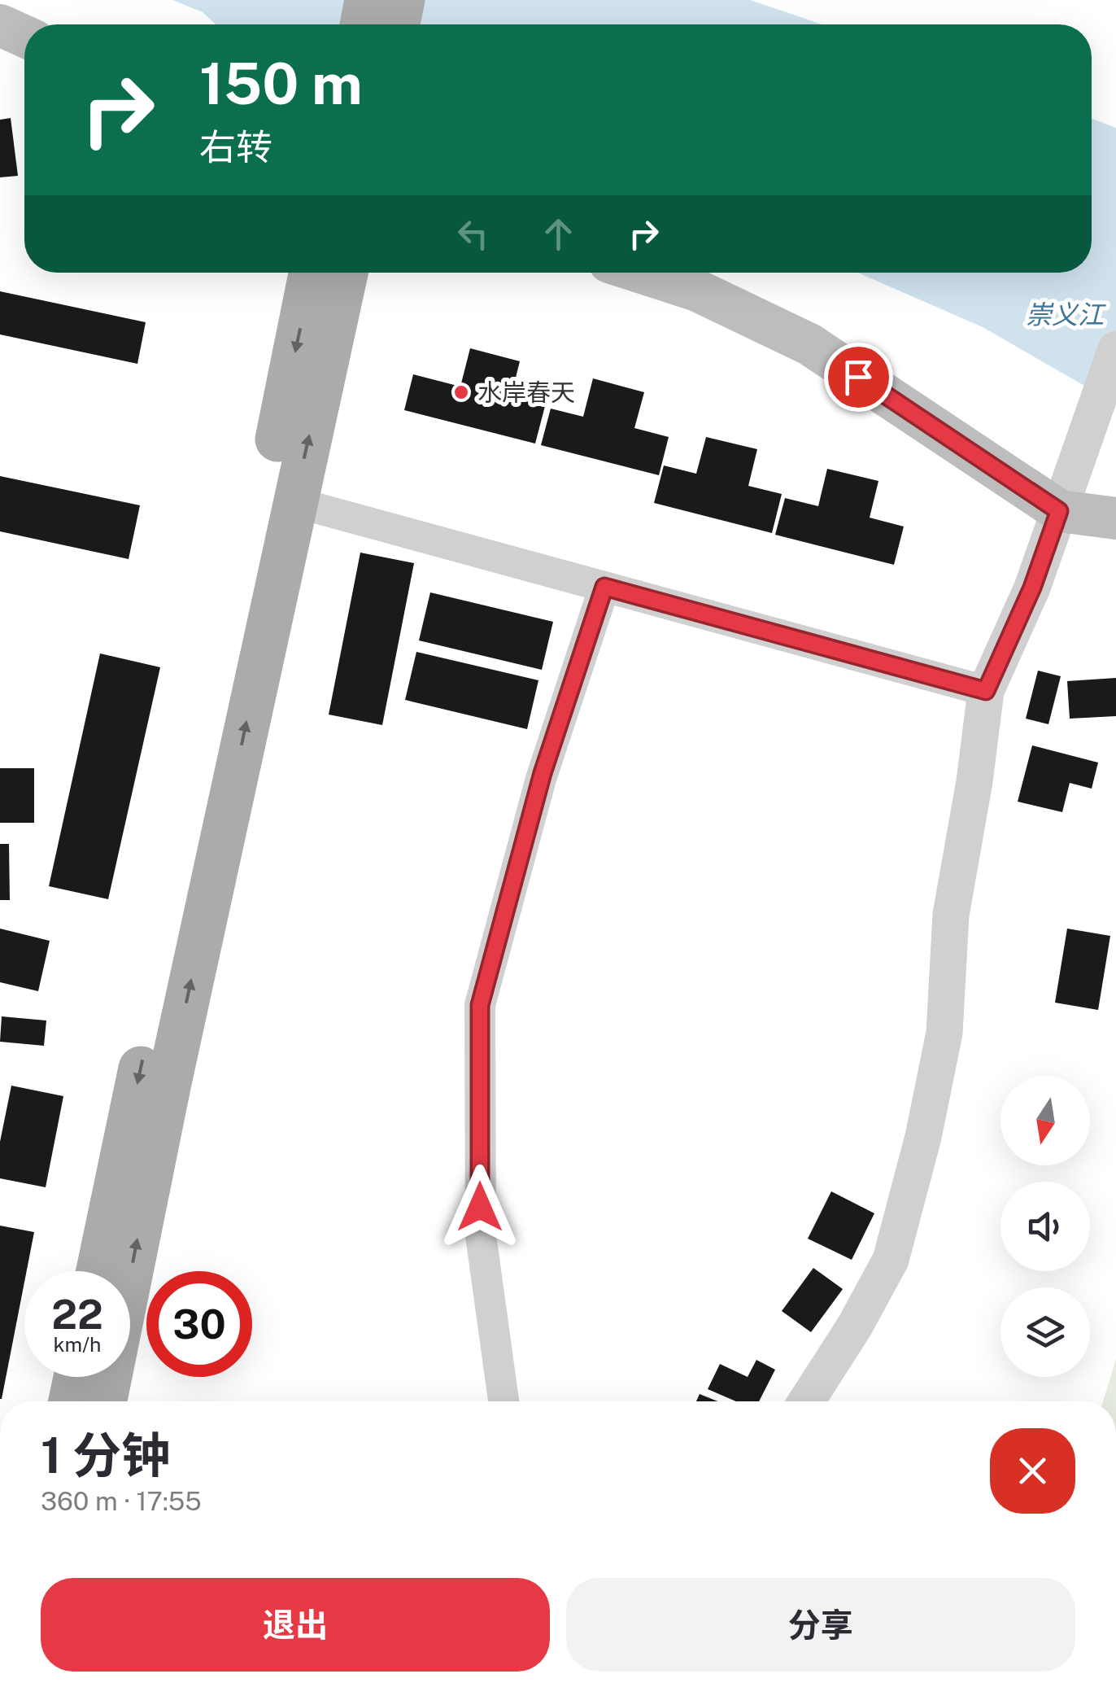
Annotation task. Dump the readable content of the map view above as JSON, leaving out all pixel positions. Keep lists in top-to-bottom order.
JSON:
{
  "water": ["崇义江"],
  "places": ["水岸春天"],
  "north": "bottom",
  "page": {
    "turn": ["150 m", "右转"],
    "speed": "22 km/h",
    "limit": "30",
    "heading": ["1 分钟", "360 m · 17:55"],
    "buttons": ["退出", "分享"]
  }
}
